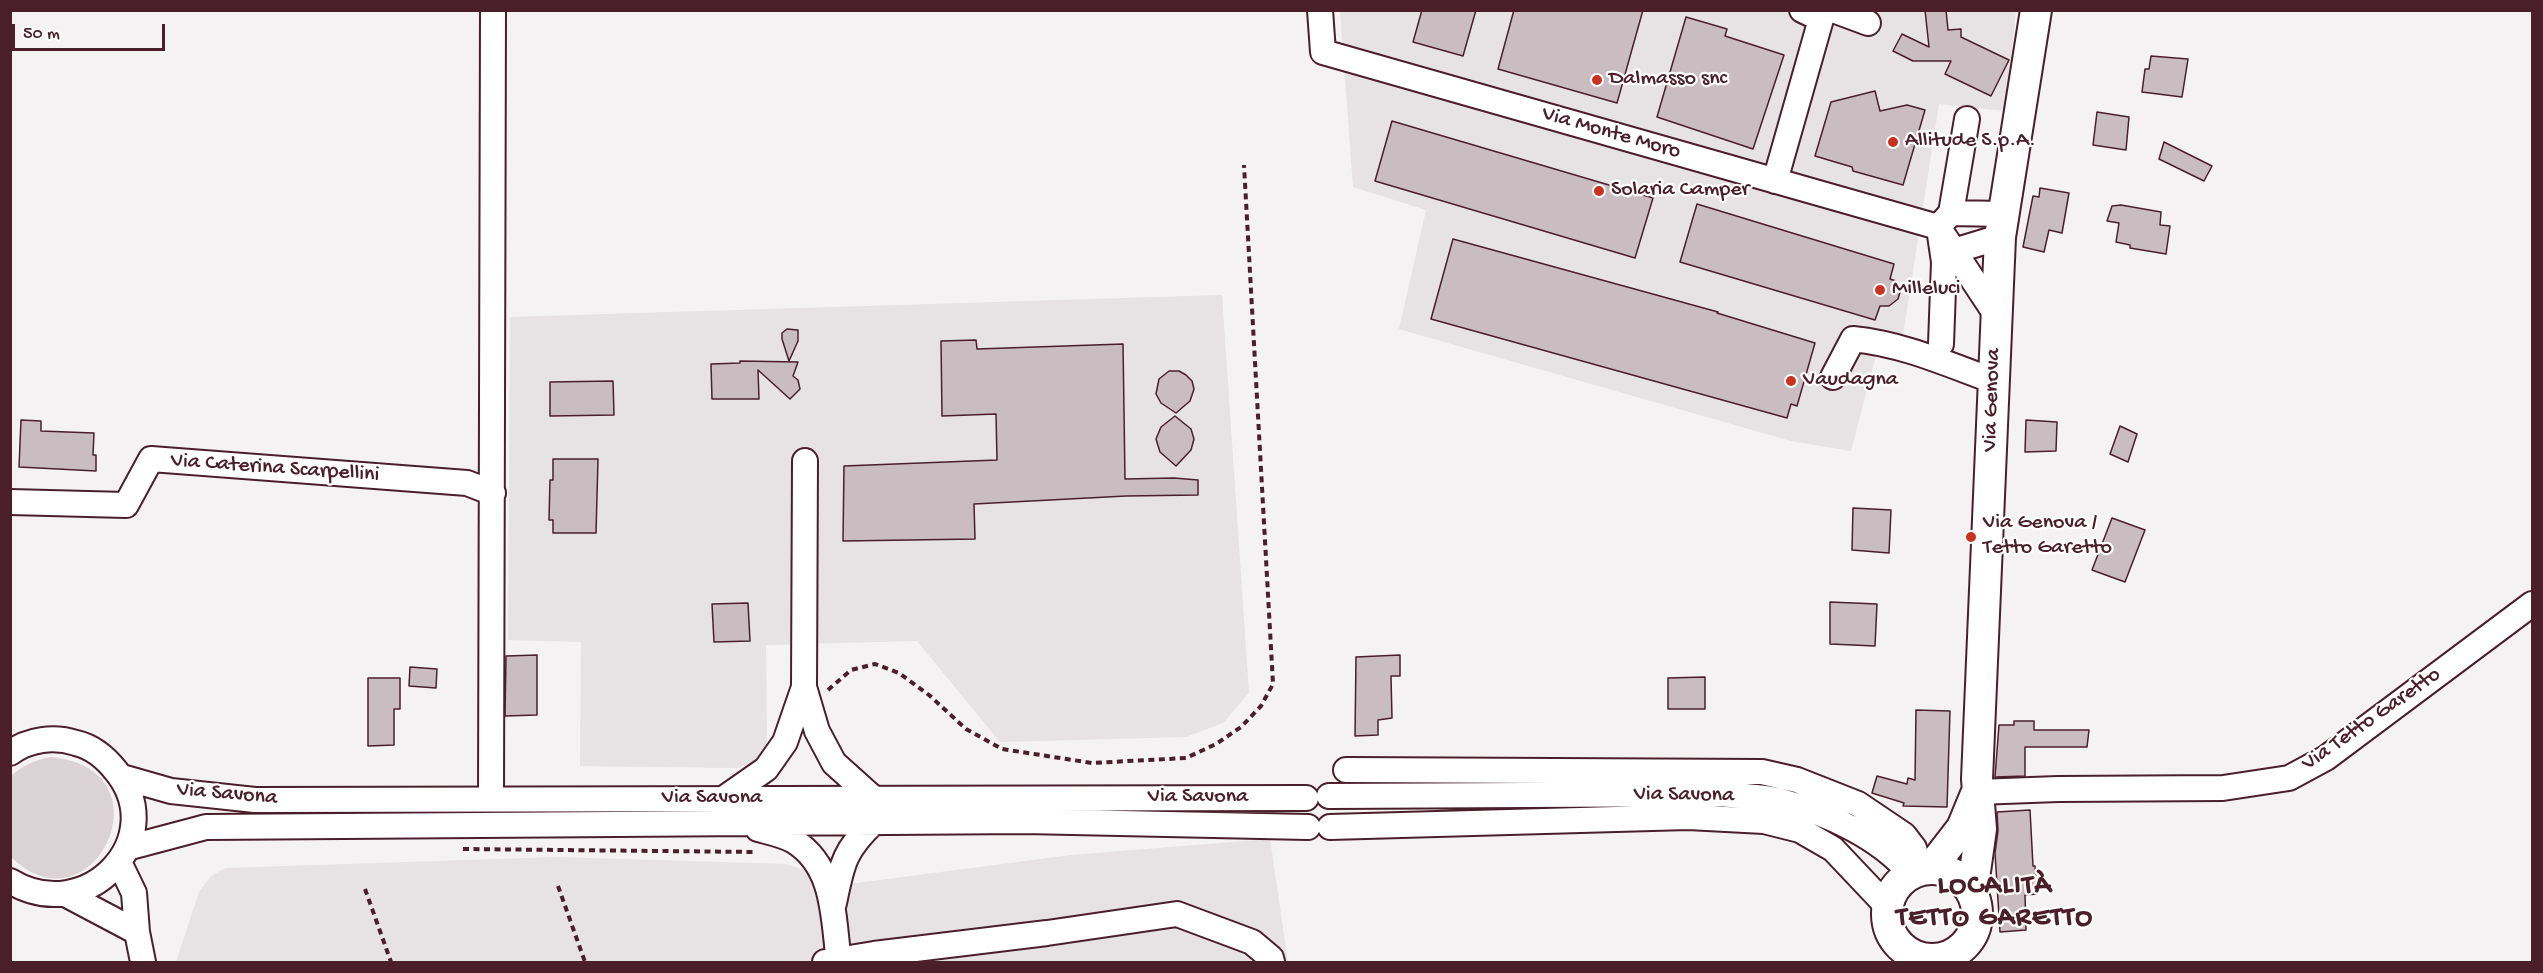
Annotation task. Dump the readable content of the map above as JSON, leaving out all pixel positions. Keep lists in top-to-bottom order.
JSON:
{
  "streets": {
    "main road": ["Via Genova"],
    "street": [
      "Via Monte Moro",
      "Via Caterina Scarpellini",
      "Via Tetto Garetto",
      "Via Savona"
    ]
  },
  "crossings": [
    ["Via Monte Moro", "Via Genova"],
    ["Via Genova", "Via Tetto Garetto"],
    ["Via Genova", "Via Savona"]
  ],
  "districts": ["LOCALITÀ TETTO GARETTO"],
  "places": [
    "Dalmasso snc",
    "Allitude S.p.A.",
    "Solaria Camper",
    "Milleluci",
    "Vaudagna",
    "Via Genova / Tetto Garetto"
  ],
  "scale_bar": "50 m"
}
